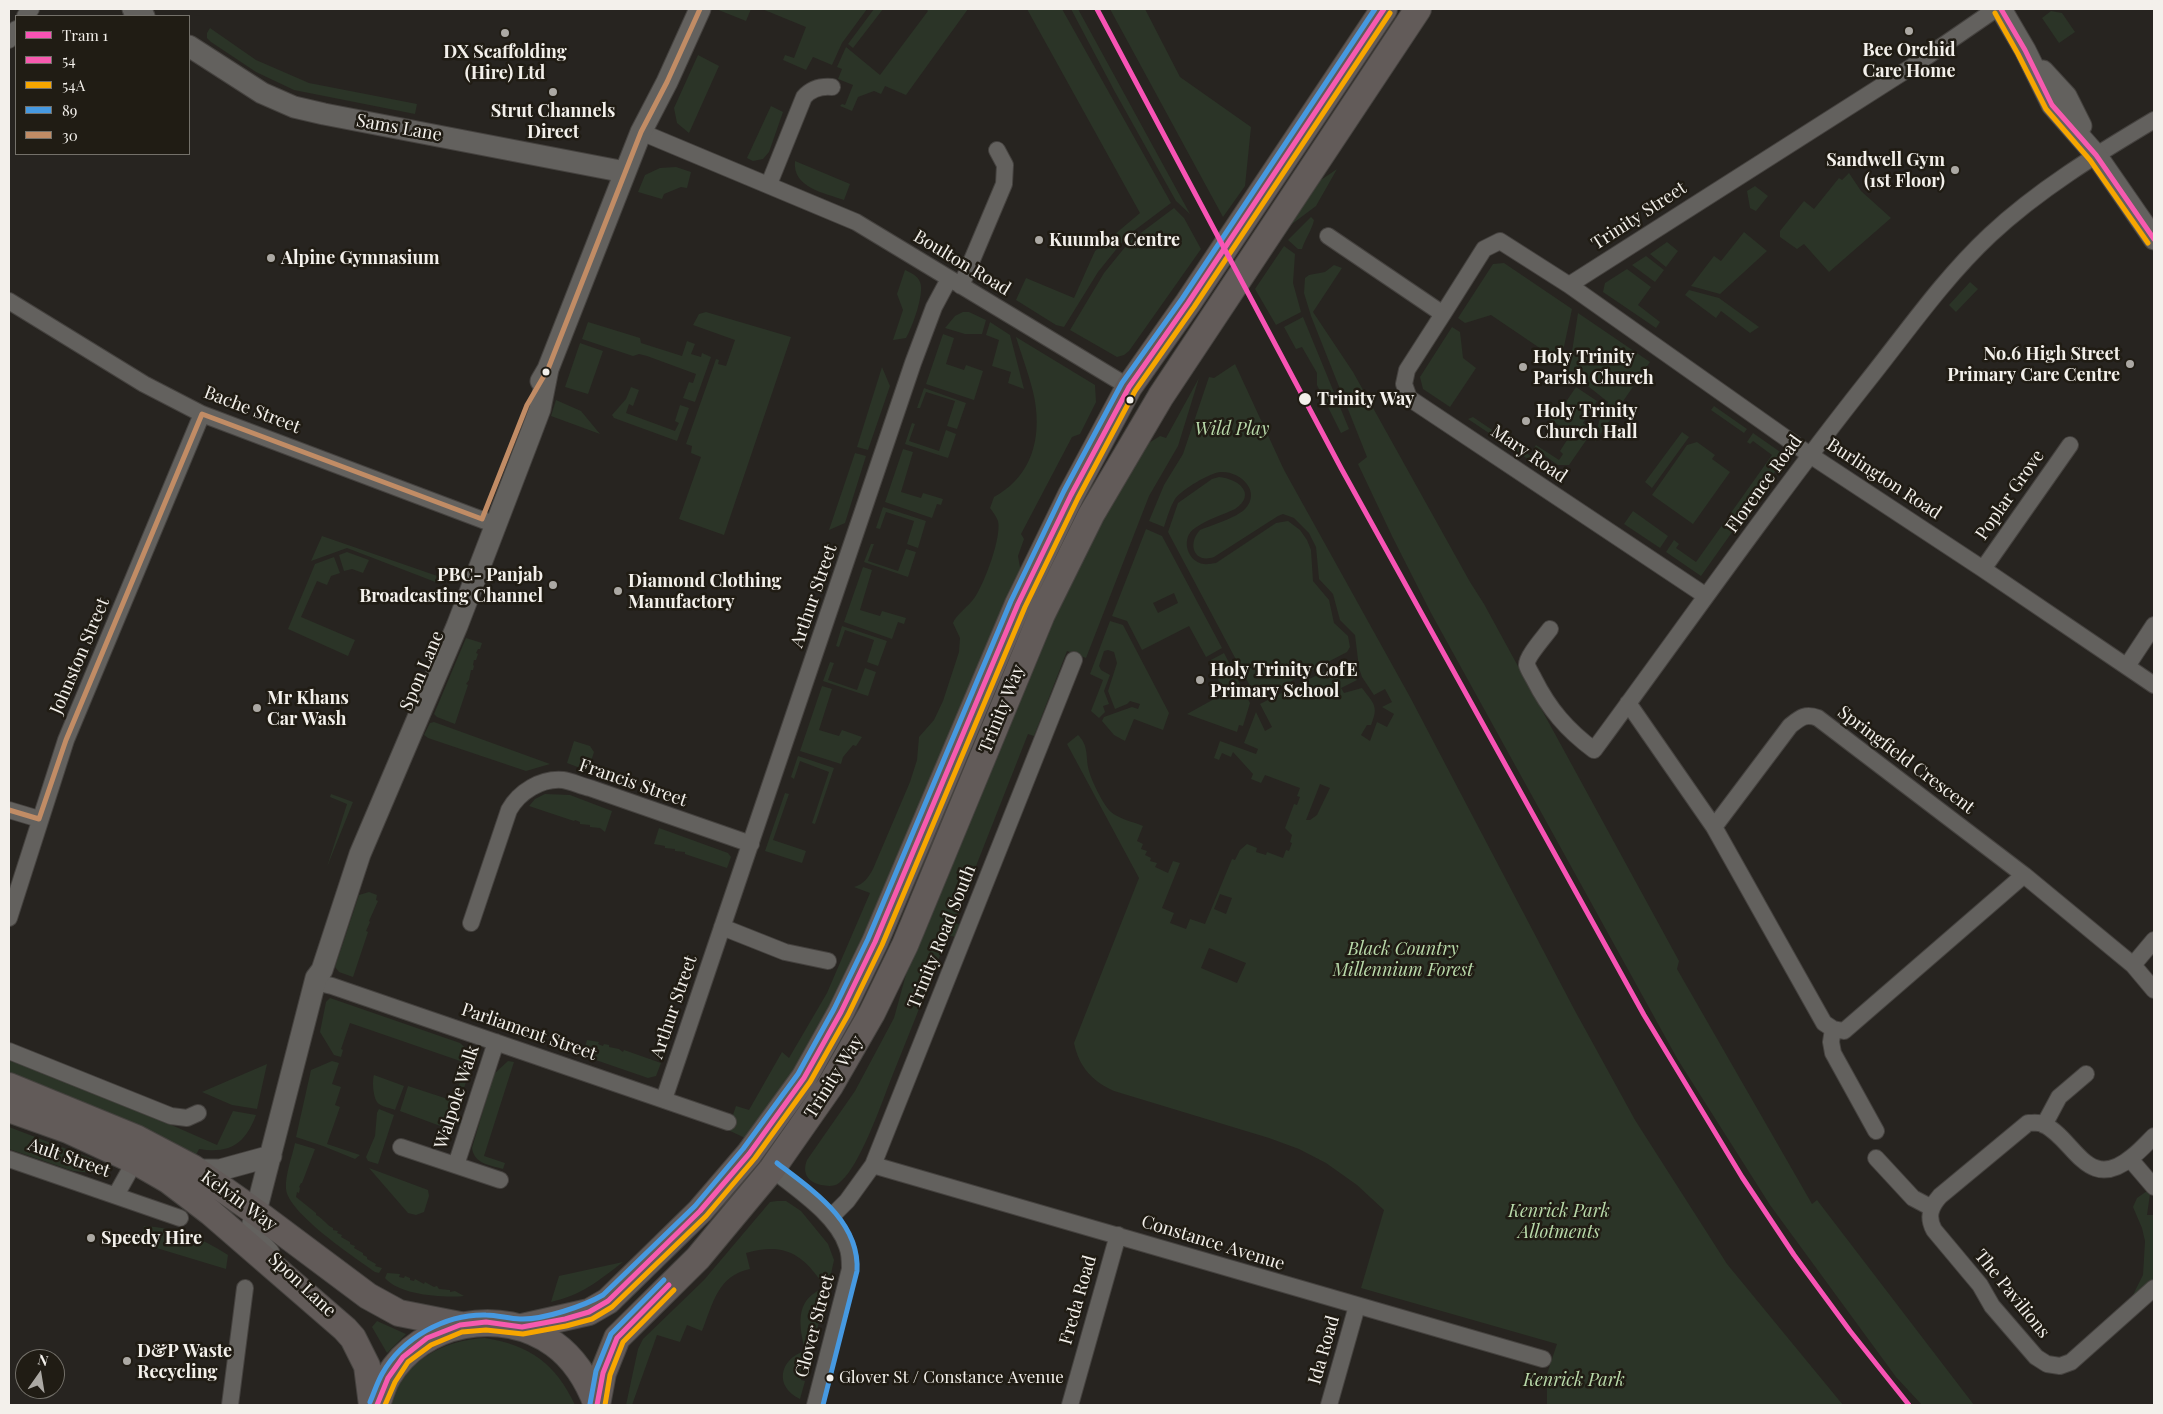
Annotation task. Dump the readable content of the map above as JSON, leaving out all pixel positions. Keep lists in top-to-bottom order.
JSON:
{
  "streets": {
    "main road": ["Trinity Way", "Kelvin Way"],
    "street": [
      "Sams Lane",
      "Trinity Street",
      "Boulton Road",
      "Bache Street",
      "Mary Road",
      "Burlington Road",
      "Florence Road",
      "Poplar Grove",
      "Arthur Street",
      "Johnston Street",
      "Spon Lane",
      "Springfield Crescent",
      "Francis Street",
      "Trinity Road South",
      "Parliament Street",
      "Walpole Walk",
      "Ault Street",
      "Constance Avenue",
      "The Pavilions",
      "Freda Road",
      "Glover Street",
      "Ida Road"
    ]
  },
  "crossings": [
    ["Sams Lane", "Spon Lane"],
    ["Trinity Street", "Burlington Road"],
    ["Boulton Road", "Arthur Street"],
    ["Boulton Road", "Spon Lane"],
    ["Boulton Road", "Trinity Way"],
    ["Bache Street", "Johnston Street"],
    ["Bache Street", "Spon Lane"],
    ["Mary Road", "Florence Road"],
    ["Burlington Road", "Florence Road"],
    ["Burlington Road", "Poplar Grove"],
    ["Arthur Street", "Francis Street"],
    ["Arthur Street", "Parliament Street"],
    ["Spon Lane", "Parliament Street"],
    ["Spon Lane", "Kelvin Way"],
    ["Trinity Way", "Glover Street"],
    ["Trinity Road South", "Constance Avenue"],
    ["Trinity Road South", "Glover Street"],
    ["Parliament Street", "Walpole Walk"],
    ["Ault Street", "Kelvin Way"],
    ["Constance Avenue", "Freda Road"],
    ["Constance Avenue", "Ida Road"]
  ],
  "parks": [
    "Wild Play",
    "Black Country Millennium Forest",
    "Kenrick Park Allotments",
    "Kenrick Park"
  ],
  "places": [
    "Bee Orchid Care Home",
    "DX Scaffolding (Hire) Ltd",
    "Strut Channels Direct",
    "Sandwell Gym (1st Floor)",
    "Kuumba Centre",
    "Alpine Gymnasium",
    "No.6 High Street Primary Care Centre",
    "Holy Trinity Parish Church",
    "Trinity Way",
    "Holy Trinity Church Hall",
    "PBC- Panjab Broadcasting Channel",
    "Diamond Clothing Manufactory",
    "Holy Trinity CofE Primary School",
    "Mr Khans Car Wash",
    "Speedy Hire",
    "D&P Waste Recycling",
    "Glover St / Constance Avenue"
  ],
  "lines": [
    "tram line 1",
    "transit line 54",
    "transit line 89",
    "transit line 30",
    "transit line 54A"
  ],
  "legend": [
    "Tram 1",
    "54",
    "54A",
    "89",
    "30"
  ],
  "north": "top"
}
